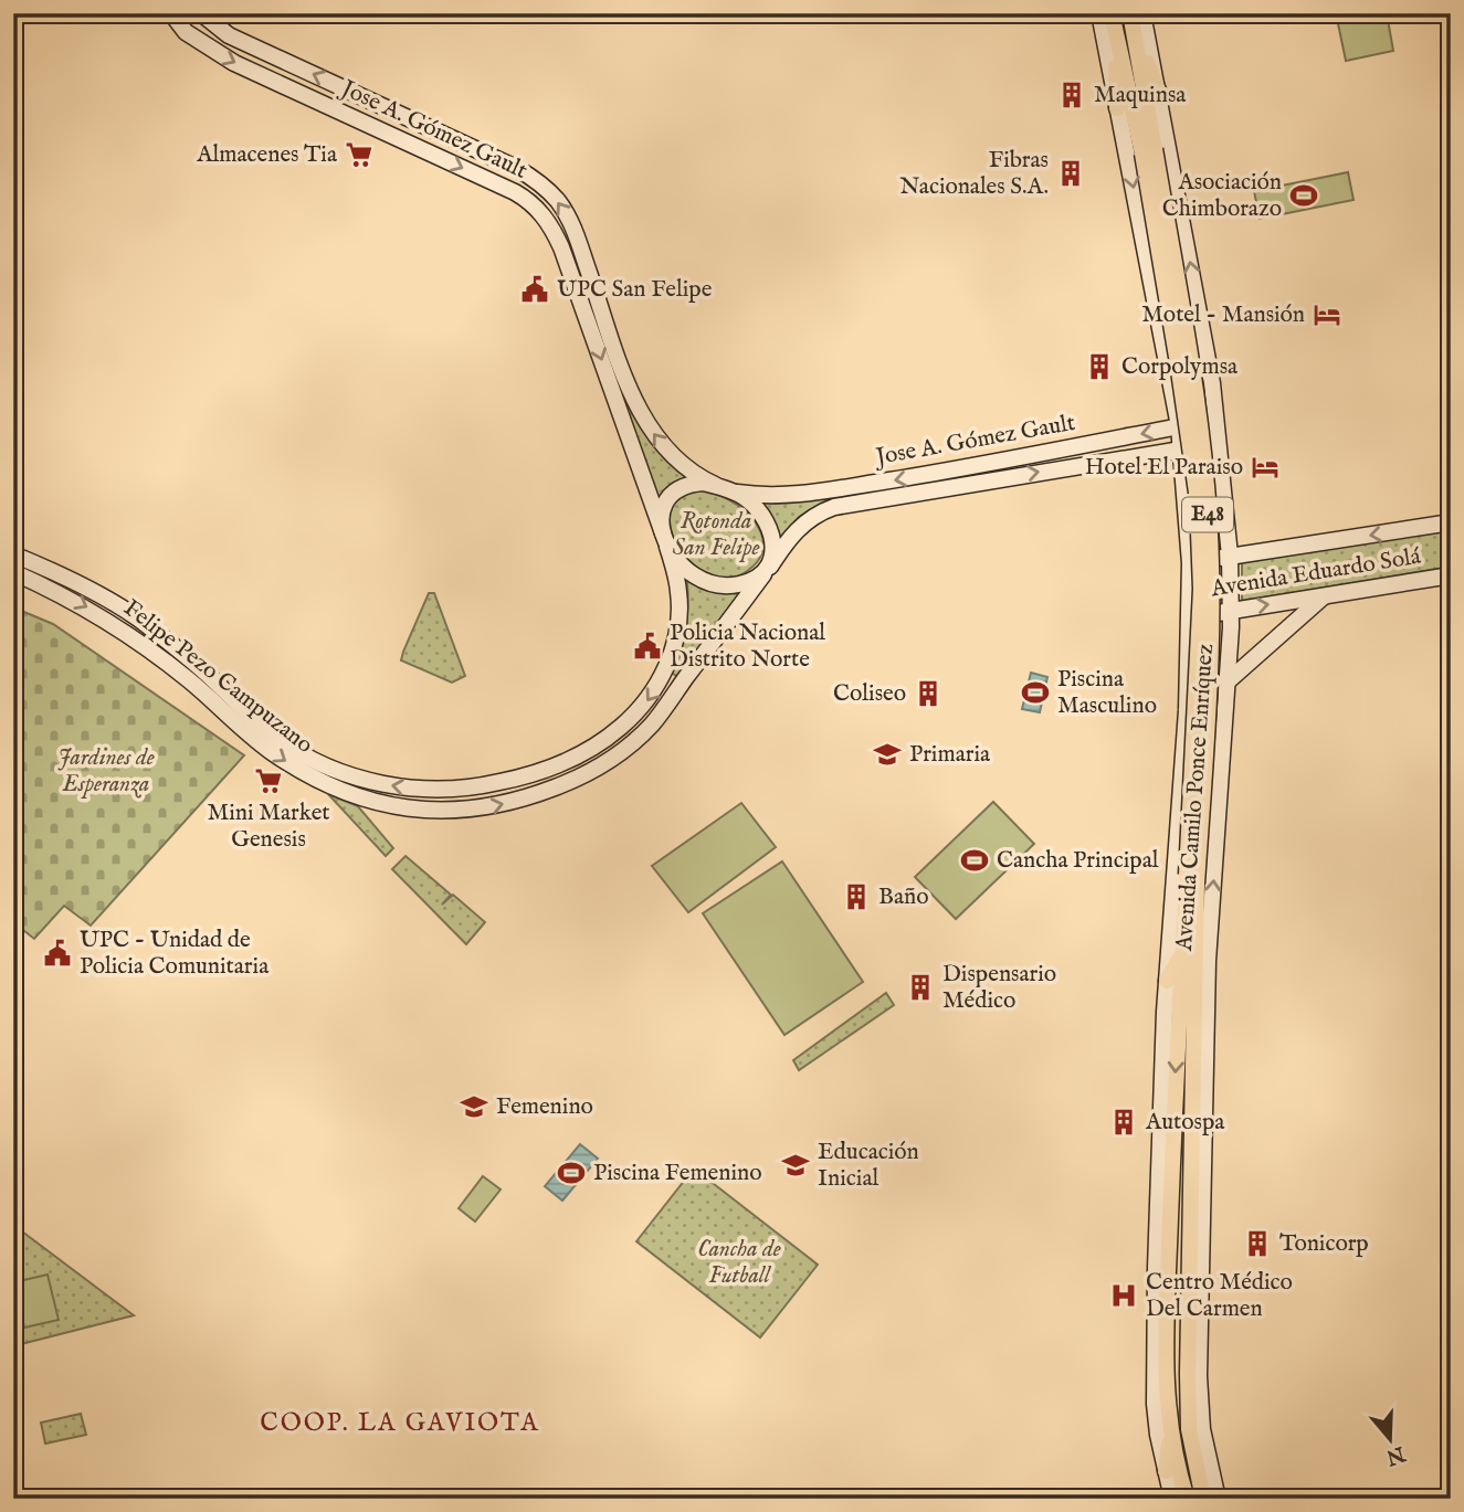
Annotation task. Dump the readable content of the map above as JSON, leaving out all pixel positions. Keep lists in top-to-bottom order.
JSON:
{
  "streets": {
    "main road": [
      "Jose A. Gómez Gault",
      "E48",
      "Avenida Eduardo Solá",
      "Felipe Pezo Campuzano",
      "Avenida Camilo Ponce Enríquez"
    ]
  },
  "crossings": [
    ["Jose A. Gómez Gault", "Felipe Pezo Campuzano"],
    ["Jose A. Gómez Gault", "Avenida Camilo Ponce Enríquez"],
    ["E48", "Avenida Camilo Ponce Enríquez"],
    ["Avenida Eduardo Solá", "Avenida Camilo Ponce Enríquez"]
  ],
  "districts": ["COOP. LA GAVIOTA"],
  "parks": ["Rotonda San Felipe", "Jardines de Esperanza", "Cancha de Futball"],
  "places": {
    "building": [
      "Maquinsa",
      "Fibras Nacionales S.A.",
      "Corpolymsa",
      "Coliseo",
      "Baño",
      "Dispensario Médico",
      "Autospa",
      "Tonicorp"
    ],
    "supermarket": ["Almacenes Tia", "Mini Market Genesis"],
    "sports": [
      "Asociación Chimborazo",
      "Piscina Masculino",
      "Cancha Principal",
      "Piscina Femenino"
    ],
    "public building": ["UPC San Felipe", "Policia Nacional Distrito Norte", "UPC - Unidad de Policia Comunitaria"],
    "hotel": ["Motel - Mansión", "Hotel El Paraiso"],
    "school or university": ["Primaria", "Femenino", "Educación Inicial"],
    "hospital": ["Centro Médico Del Carmen"]
  },
  "north": "bottom"
}
